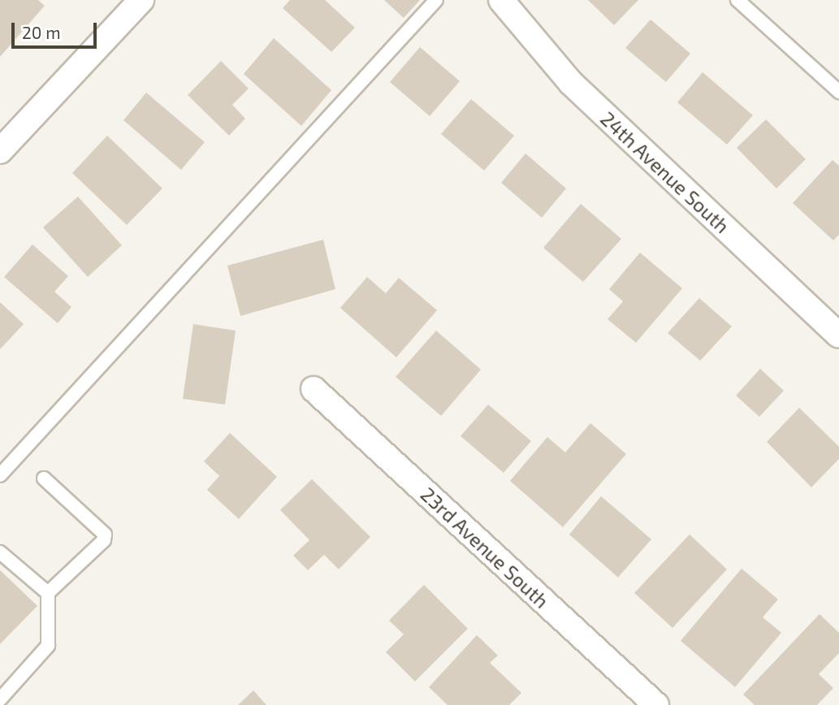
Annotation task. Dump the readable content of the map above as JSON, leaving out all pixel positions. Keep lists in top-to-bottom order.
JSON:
{
  "streets": {
    "street": ["24th Avenue South", "23rd Avenue South"]
  },
  "scale_bar": "20 m"
}
